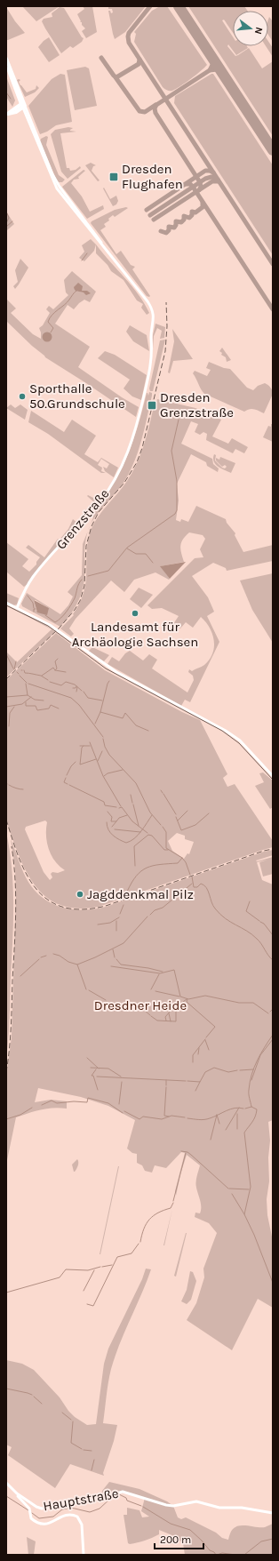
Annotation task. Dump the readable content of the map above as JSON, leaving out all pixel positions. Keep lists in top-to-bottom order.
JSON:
{
  "streets": {
    "main road": ["Grenzstraße", "Hauptstraße"]
  },
  "parks": ["Dresdner Heide"],
  "places": {
    "transit": ["Dresden Flughafen", "Dresden Grenzstraße"],
    "other": ["Sporthalle 50.Grundschule", "Landesamt für Archäologie Sachsen", "Jagddenkmal Pilz"]
  },
  "scale_bar": "200 m",
  "north": "right"
}
